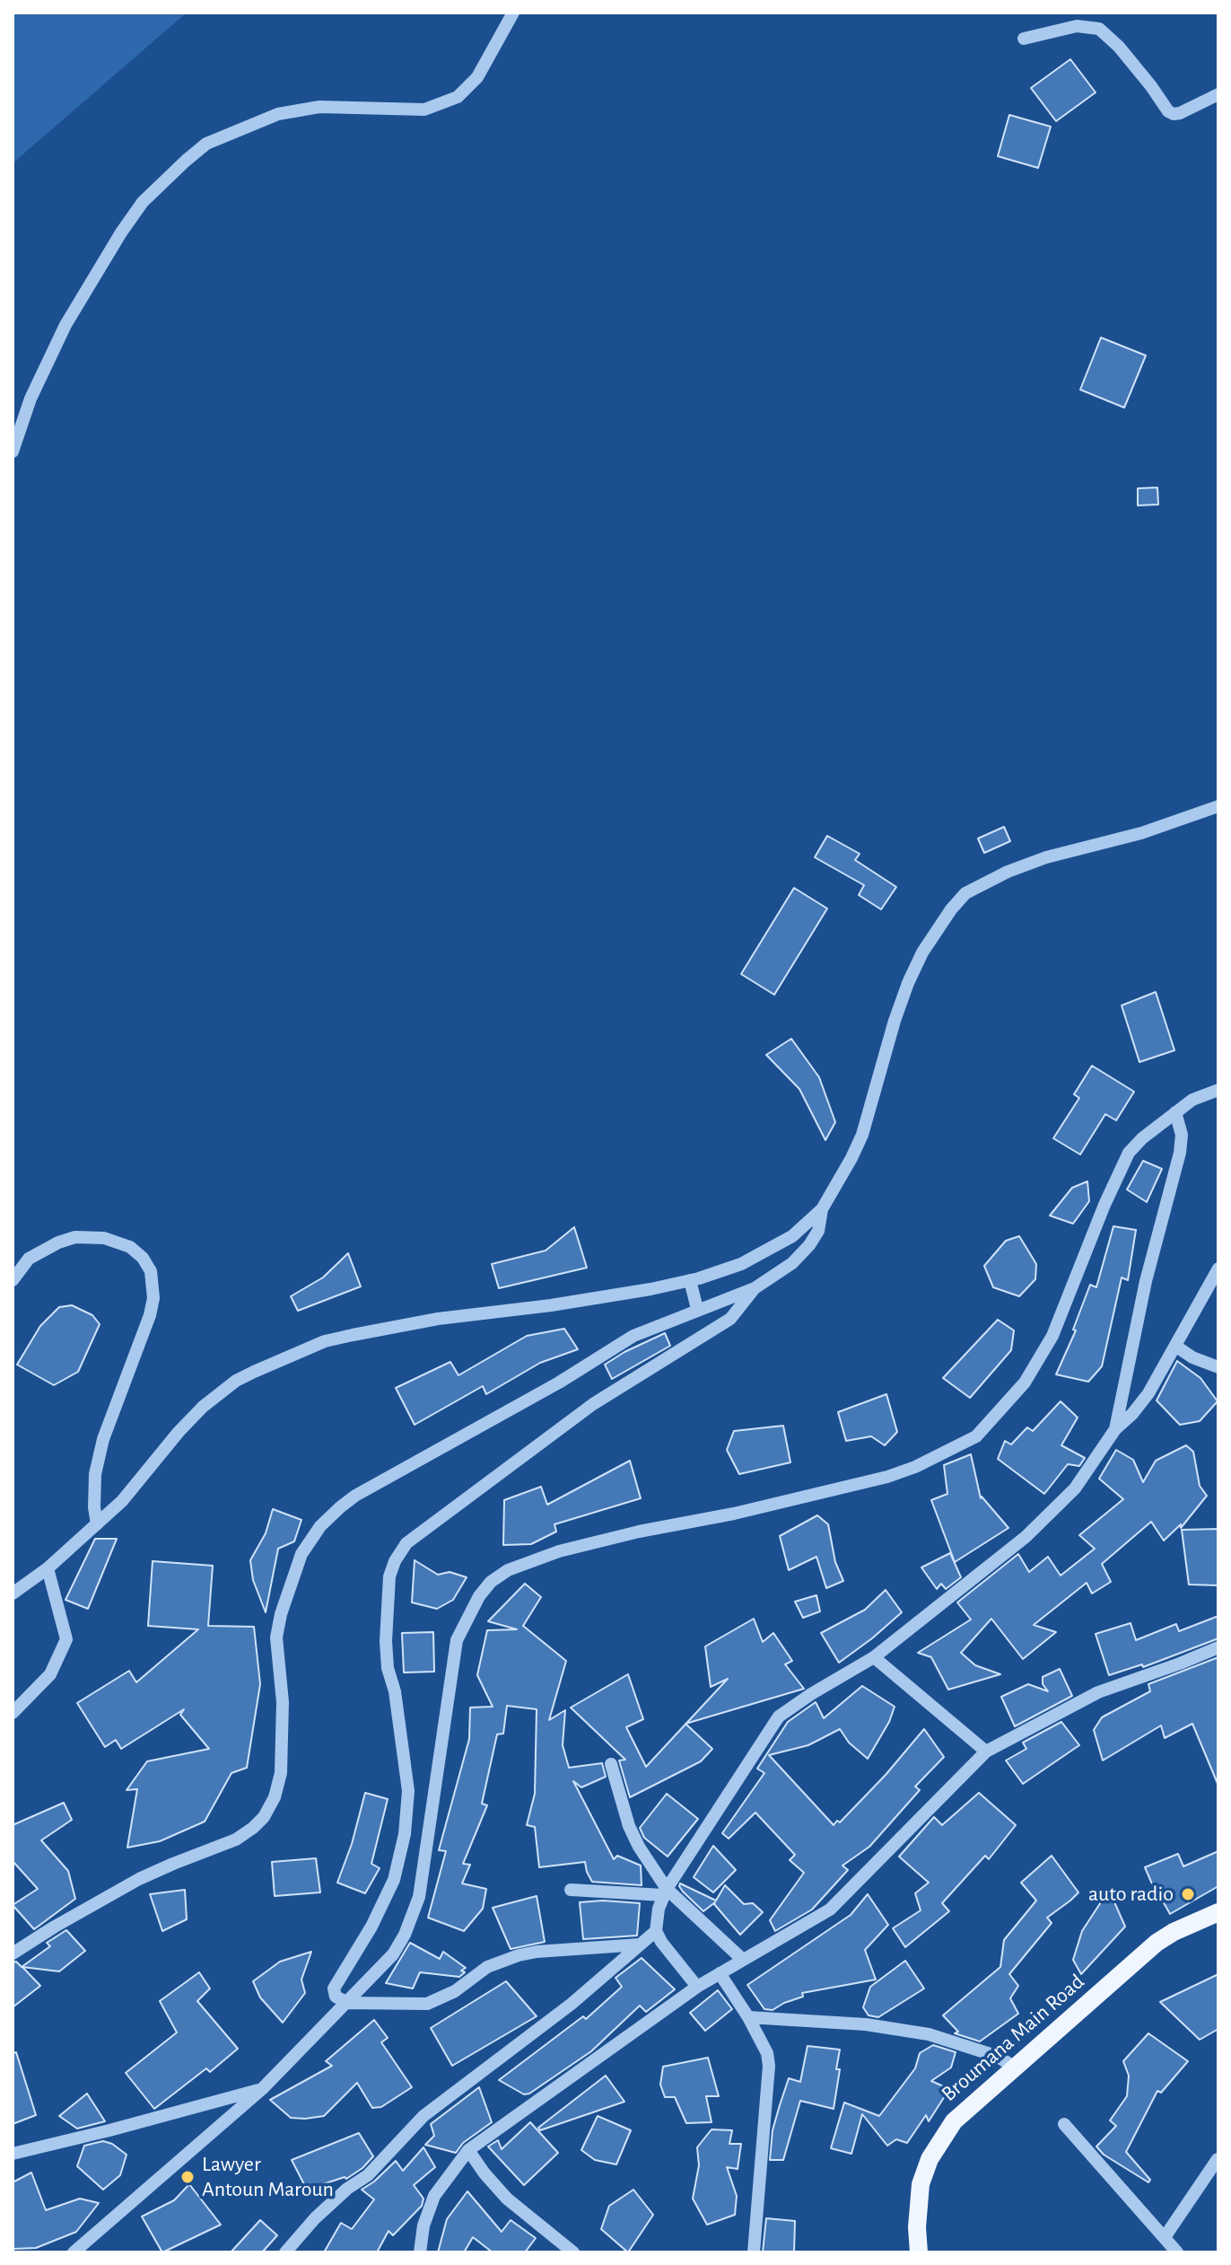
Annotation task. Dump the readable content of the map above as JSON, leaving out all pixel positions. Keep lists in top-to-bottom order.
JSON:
{
  "streets": {
    "main road": ["Broumana Main Road"]
  },
  "places": ["auto radio", "Lawyer Antoun Maroun"]
}
